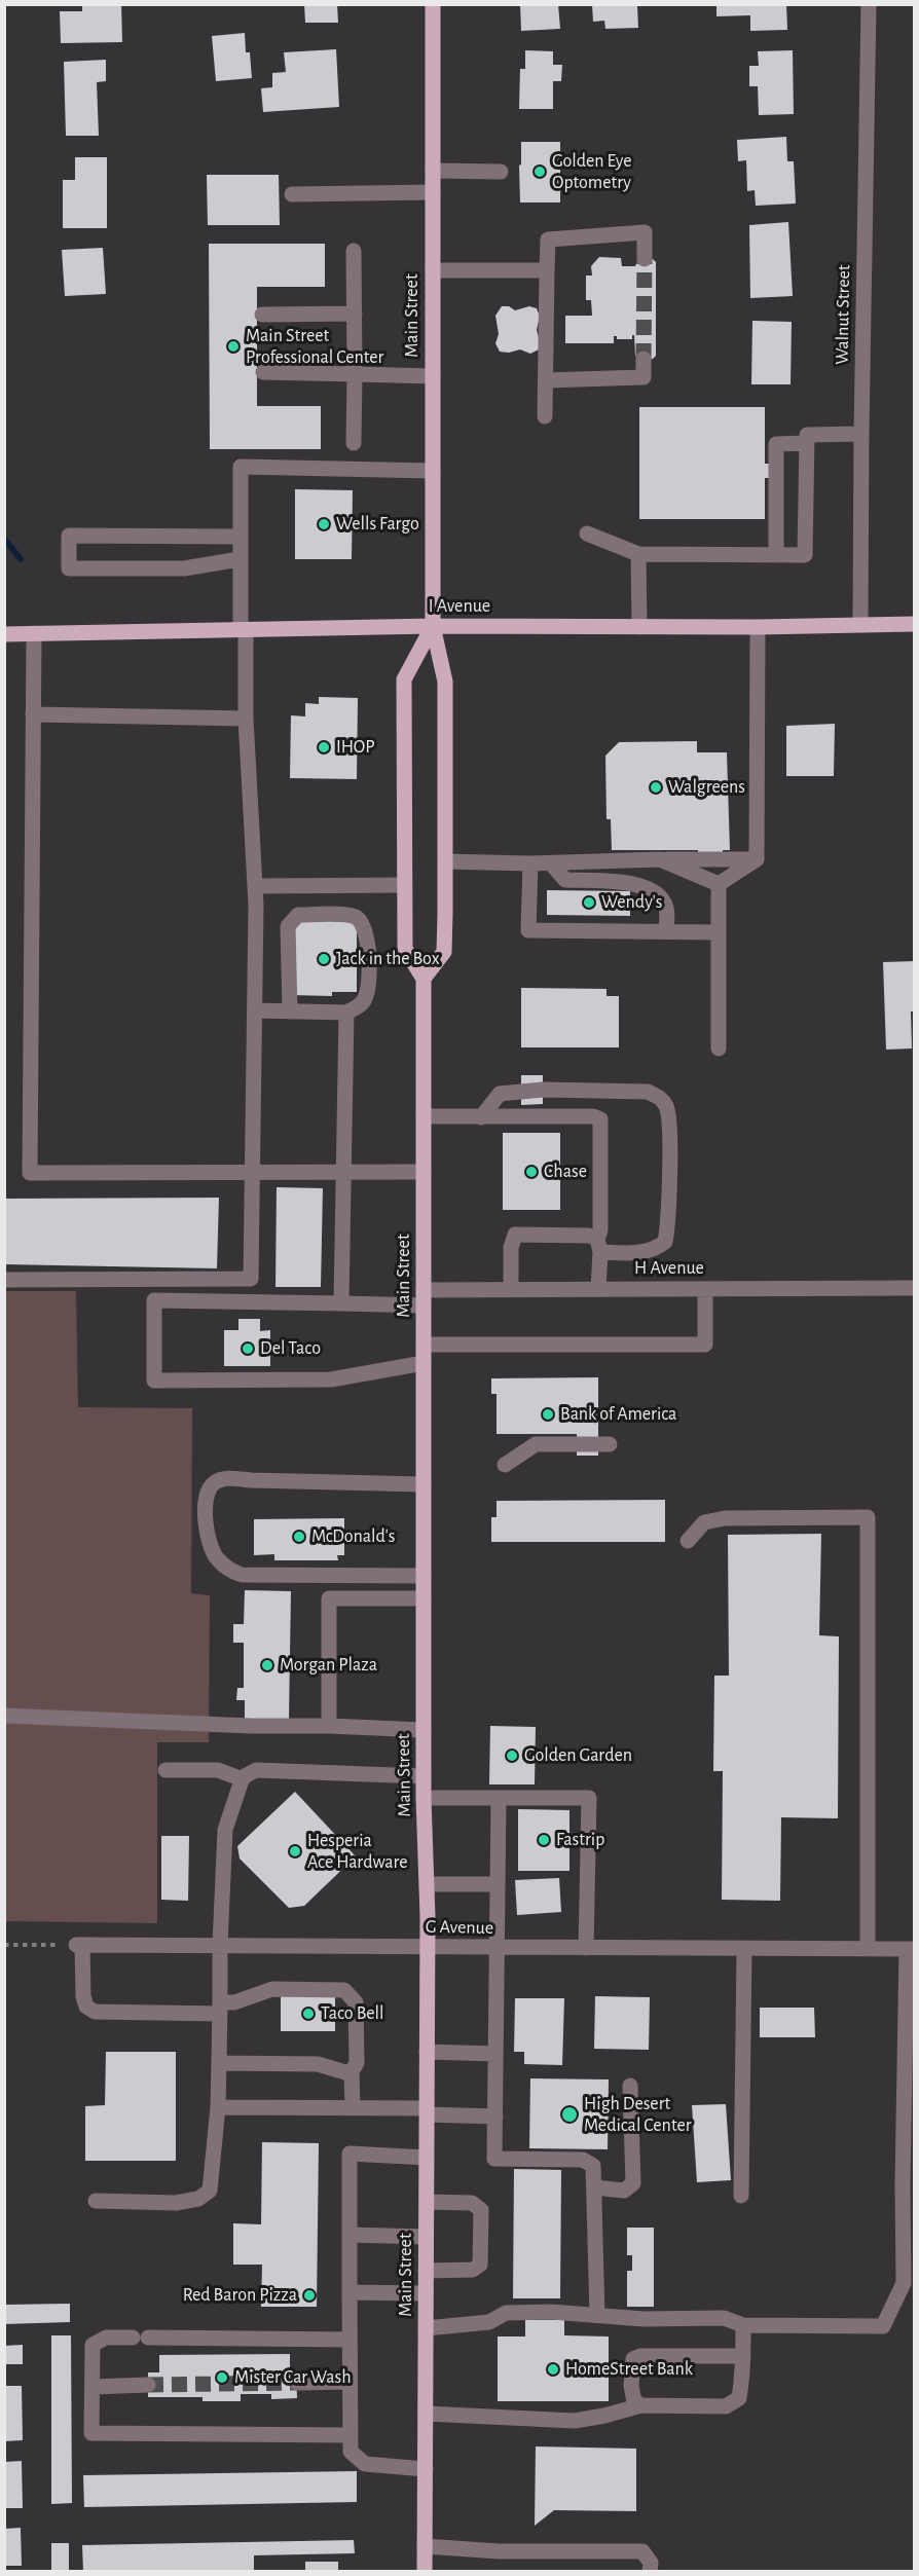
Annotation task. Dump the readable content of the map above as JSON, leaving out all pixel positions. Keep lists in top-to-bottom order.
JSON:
{
  "streets": {
    "main road": ["Main Street", "I Avenue"],
    "street": ["Walnut Street", "H Avenue", "G Avenue"]
  },
  "crossings": [
    ["Walnut Street", "I Avenue"],
    ["Main Street", "I Avenue"],
    ["Main Street", "H Avenue"],
    ["Main Street", "G Avenue"]
  ],
  "places": [
    "Golden Eye Optometry",
    "Main Street Professional Center",
    "Wells Fargo",
    "IHOP",
    "Walgreens",
    "Wendy's",
    "Jack in the Box",
    "Chase",
    "Del Taco",
    "Bank of America",
    "McDonald's",
    "Morgan Plaza",
    "Golden Garden",
    "Fastrip",
    "Hesperia Ace Hardware",
    "Taco Bell",
    "High Desert Medical Center",
    "Red Baron Pizza",
    "HomeStreet Bank",
    "Mister Car Wash"
  ]
}
